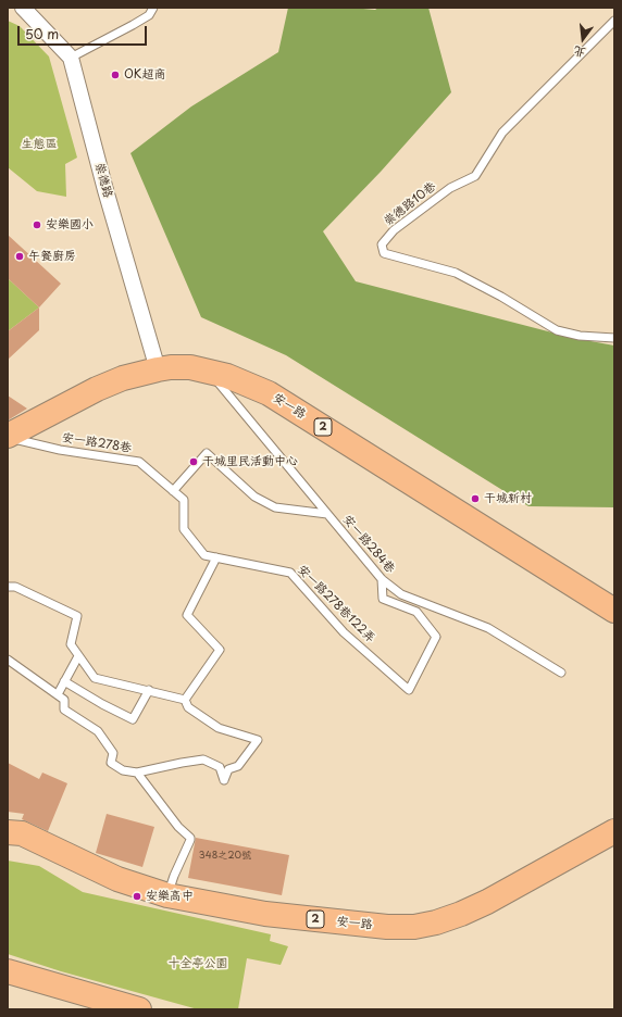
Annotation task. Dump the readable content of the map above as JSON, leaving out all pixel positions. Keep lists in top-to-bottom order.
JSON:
{
  "streets": {
    "main road": ["安一路", "2"],
    "street": ["崇德路"],
    "lane": [
      "崇德路10巷",
      "安一路278巷",
      "安一路284巷",
      "安一路278巷122弄"
    ]
  },
  "crossings": [
    ["崇德路", "安一路"],
    ["安一路", "安一路278巷"],
    ["安一路", "安一路284巷"],
    ["安一路278巷", "安一路278巷122弄"],
    ["安一路284巷", "安一路278巷122弄"]
  ],
  "parks": ["生態區", "十全亭公園"],
  "places": [
    "OK超商",
    "安樂國小",
    "午餐廚房",
    "干城里民活動中心",
    "干城新村",
    "安樂高中"
  ],
  "house_numbers": ["348之20號"],
  "scale_bar": "50 m",
  "north": "bottom"
}
